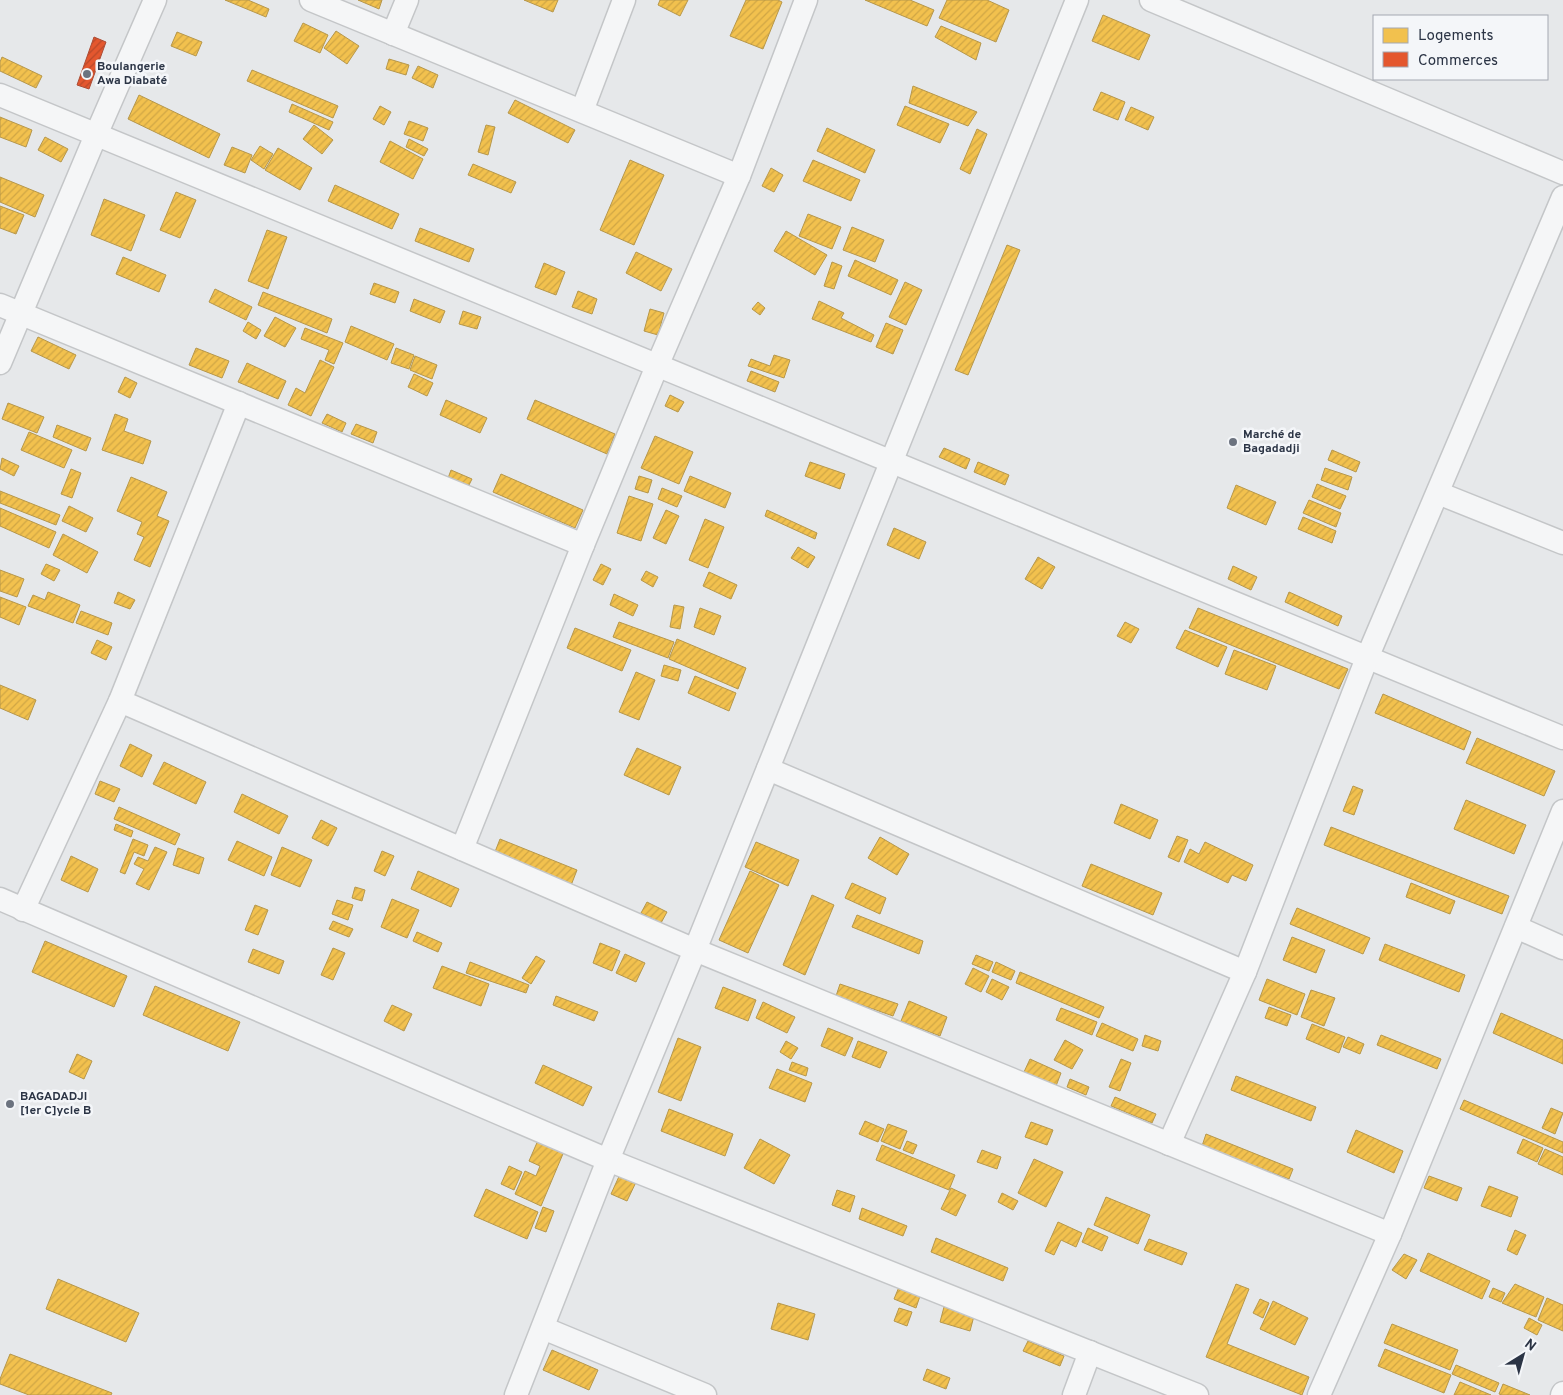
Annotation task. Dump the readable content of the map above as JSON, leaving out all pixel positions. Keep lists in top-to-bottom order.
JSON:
{
  "places": ["Boulangerie Awa Diabaté", "Marché de Bagadadji", "BAGADADJI [1er C]ycle B"],
  "legend": ["Logements", "Commerces"],
  "north": "top right"
}
